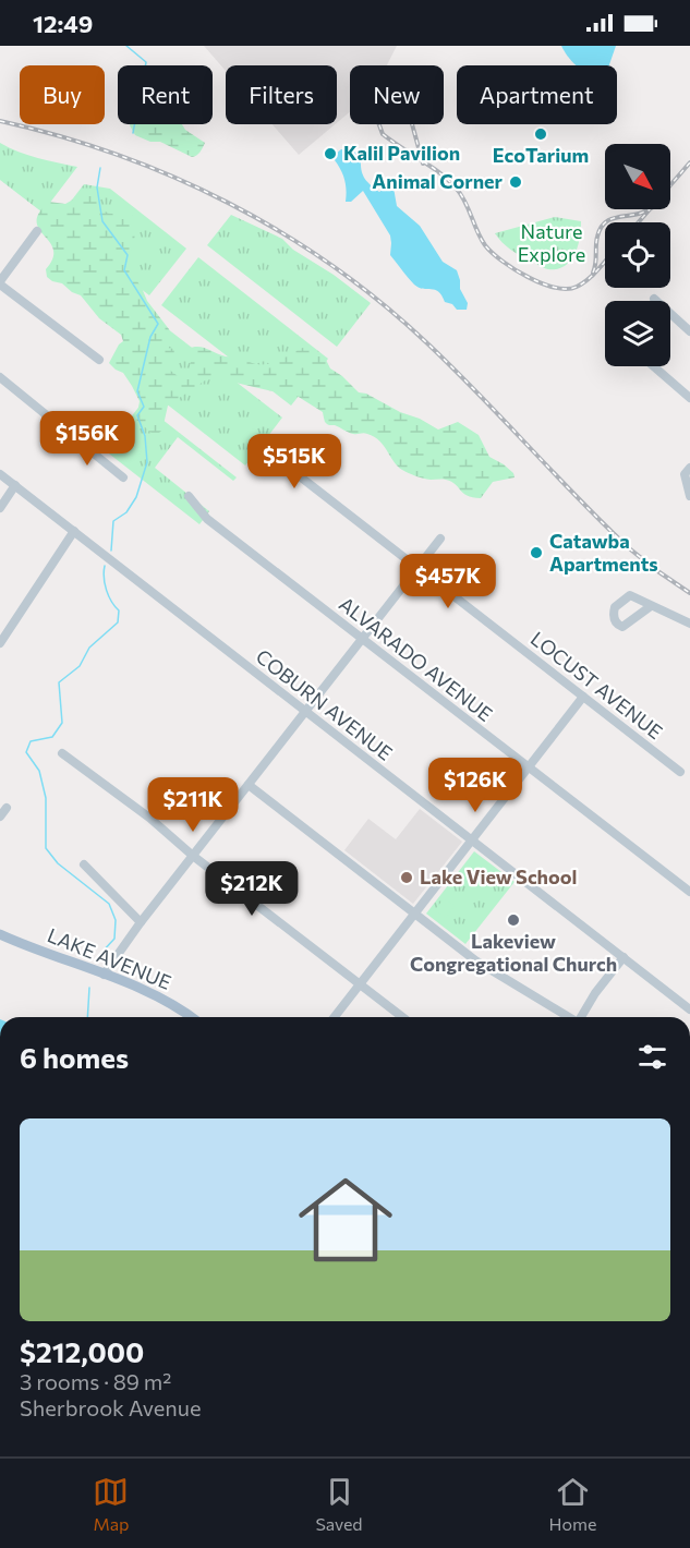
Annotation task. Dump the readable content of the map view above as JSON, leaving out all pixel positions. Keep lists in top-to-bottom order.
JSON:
{
  "streets": {
    "main road": ["LAKE AVENUE"],
    "street": ["ALVARADO AVENUE", "LOCUST AVENUE", "COBURN AVENUE"]
  },
  "parks": ["Nature Explore"],
  "places": [
    "EcoTarium",
    "Kalil Pavilion",
    "Animal Corner",
    "Catawba Apartments",
    "Lake View School",
    "Lakeview Congregational Church"
  ],
  "north": "bottom right",
  "page": {
    "status": "12:49",
    "chip": [
      "Buy",
      "Rent",
      "Filters",
      "New",
      "Apartment"
    ],
    "price": [
      "$156K",
      "$515K",
      "$457K",
      "$126K",
      "$211K",
      "$212K"
    ],
    "heading": "6 homes",
    "list": [
      {
        "name": "$212,000",
        "note": "3 rooms · 89 m² · Sherbrook Avenue"
      }
    ],
    "tabs": ["Map", "Saved", "Home"]
  }
}
